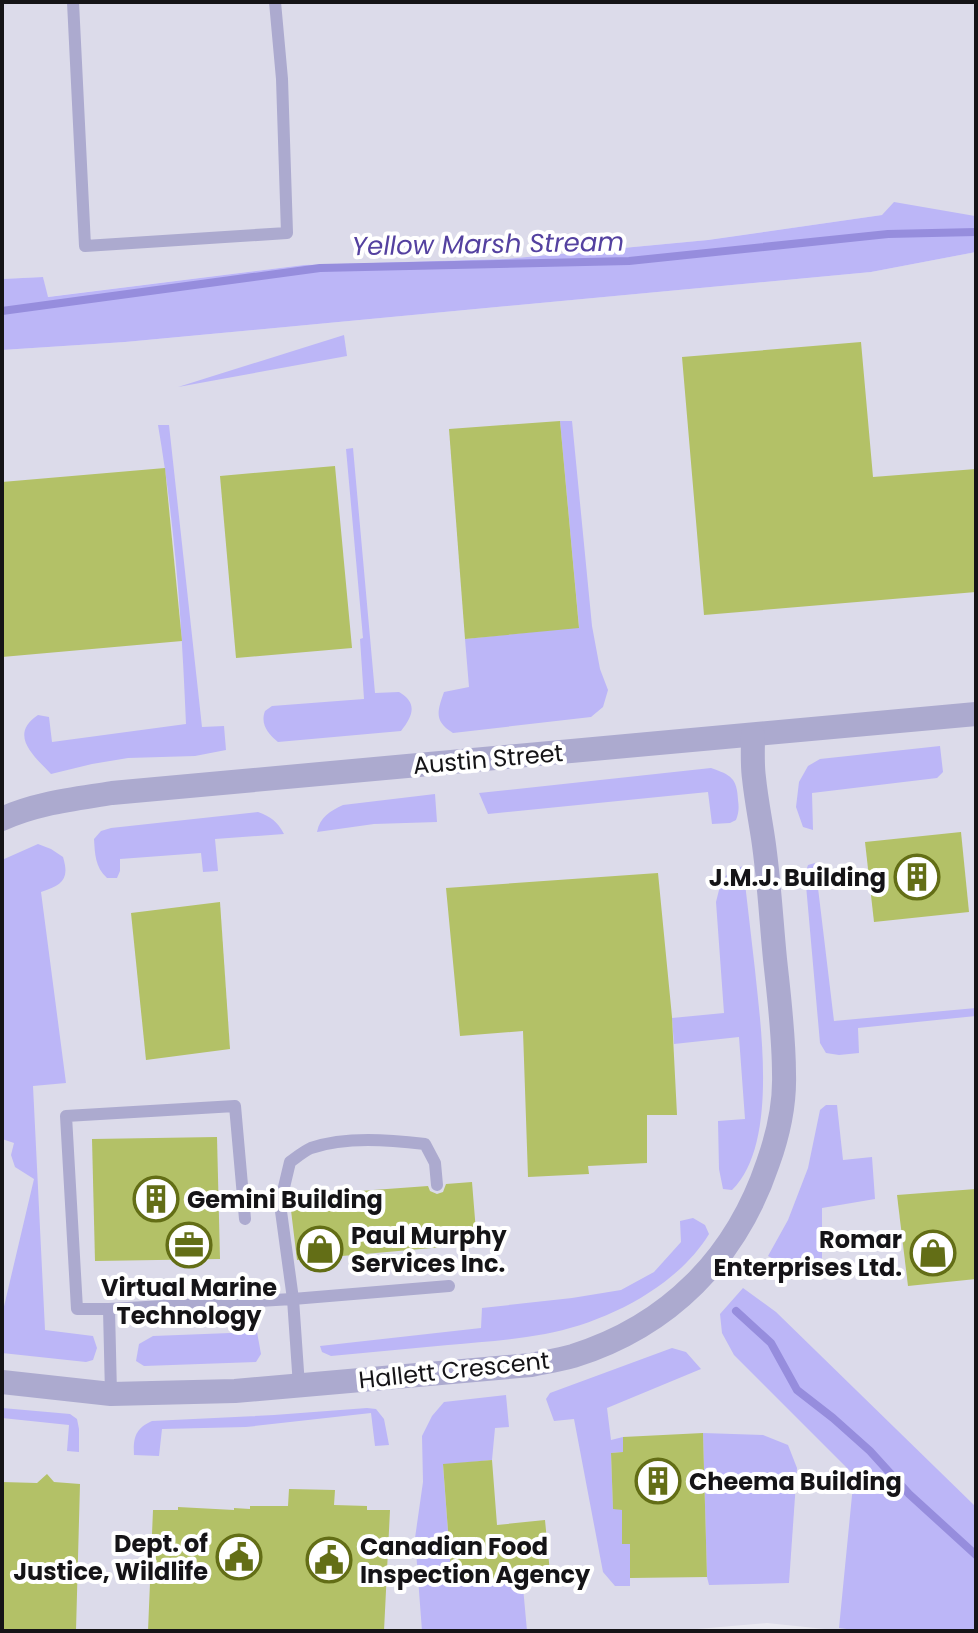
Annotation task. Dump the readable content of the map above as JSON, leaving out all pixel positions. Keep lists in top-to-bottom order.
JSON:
{
  "streets": {
    "street": ["Austin Street", "Hallett Crescent"]
  },
  "crossings": [
    ["Austin Street", "Hallett Crescent"]
  ],
  "water": ["Yellow Marsh Stream"],
  "places": {
    "building": ["J.M.J. Building", "Gemini Building", "Cheema Building"],
    "office": ["Virtual Marine Technology"],
    "shop": ["Paul Murphy Services Inc.", "Romar Enterprises Ltd."],
    "public building": ["Dept. of Justice, Wildlife", "Canadian Food Inspection Agency"]
  }
}
